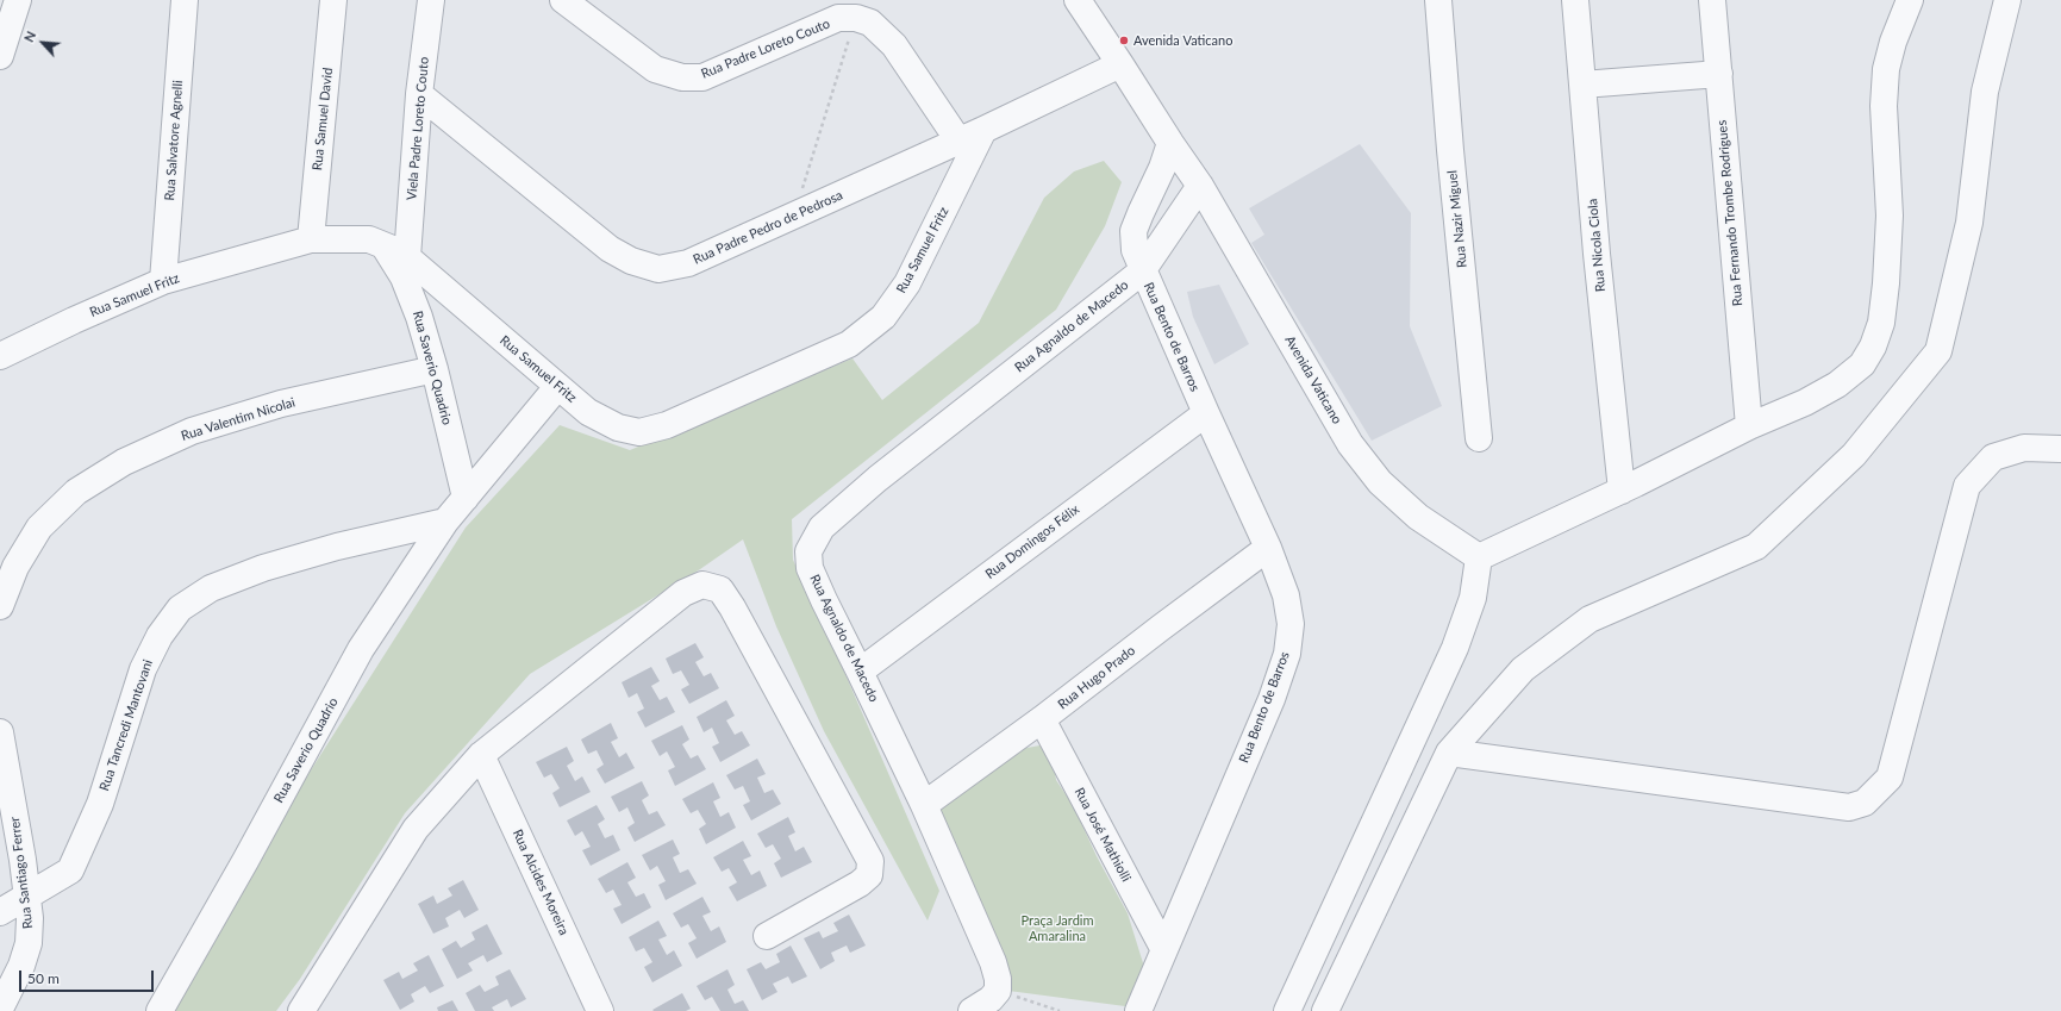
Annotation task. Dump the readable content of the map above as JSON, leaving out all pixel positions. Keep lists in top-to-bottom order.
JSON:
{
  "streets": {
    "street": [
      "Rua Padre Loreto Couto",
      "Rua Samuel David",
      "Viela Padre Loreto Couto",
      "Rua Salvatore Agnelli",
      "Rua Fernando Trombe Rodrigues",
      "Rua Nazir Miguel",
      "Rua Padre Pedro de Pedrosa",
      "Rua Nicola Ciola",
      "Rua Samuel Fritz",
      "Rua Agnaldo de Macedo",
      "Rua Bento de Barros",
      "Rua Saverio Quadrio",
      "Avenida Vaticano",
      "Rua Valentim Nicolai",
      "Rua Domingos Félix",
      "Rua Hugo Prado",
      "Rua Tancredi Mantovani",
      "Rua José Mathiolli",
      "Rua Santiago Ferrer",
      "Rua Alcides Moreira"
    ]
  },
  "crossings": [
    ["Rua Samuel David", "Rua Samuel Fritz"],
    ["Viela Padre Loreto Couto", "Rua Padre Pedro de Pedrosa"],
    ["Viela Padre Loreto Couto", "Rua Samuel Fritz"],
    ["Rua Salvatore Agnelli", "Rua Samuel Fritz"],
    ["Rua Padre Pedro de Pedrosa", "Rua Samuel Fritz"],
    ["Rua Padre Pedro de Pedrosa", "Avenida Vaticano"],
    ["Rua Samuel Fritz", "Rua Saverio Quadrio"],
    ["Rua Agnaldo de Macedo", "Rua Bento de Barros"],
    ["Rua Agnaldo de Macedo", "Rua Domingos Félix"],
    ["Rua Agnaldo de Macedo", "Rua Hugo Prado"],
    ["Rua Bento de Barros", "Avenida Vaticano"],
    ["Rua Bento de Barros", "Rua Domingos Félix"],
    ["Rua Bento de Barros", "Rua Hugo Prado"],
    ["Rua Bento de Barros", "Rua José Mathiolli"],
    ["Rua Saverio Quadrio", "Rua Valentim Nicolai"],
    ["Rua Saverio Quadrio", "Rua Tancredi Mantovani"],
    ["Rua Hugo Prado", "Rua José Mathiolli"],
    ["Rua Tancredi Mantovani", "Rua Santiago Ferrer"]
  ],
  "parks": ["Praça Jardim Amaralina"],
  "places": ["Avenida Vaticano"],
  "scale_bar": "50 m",
  "north": "top left"
}
